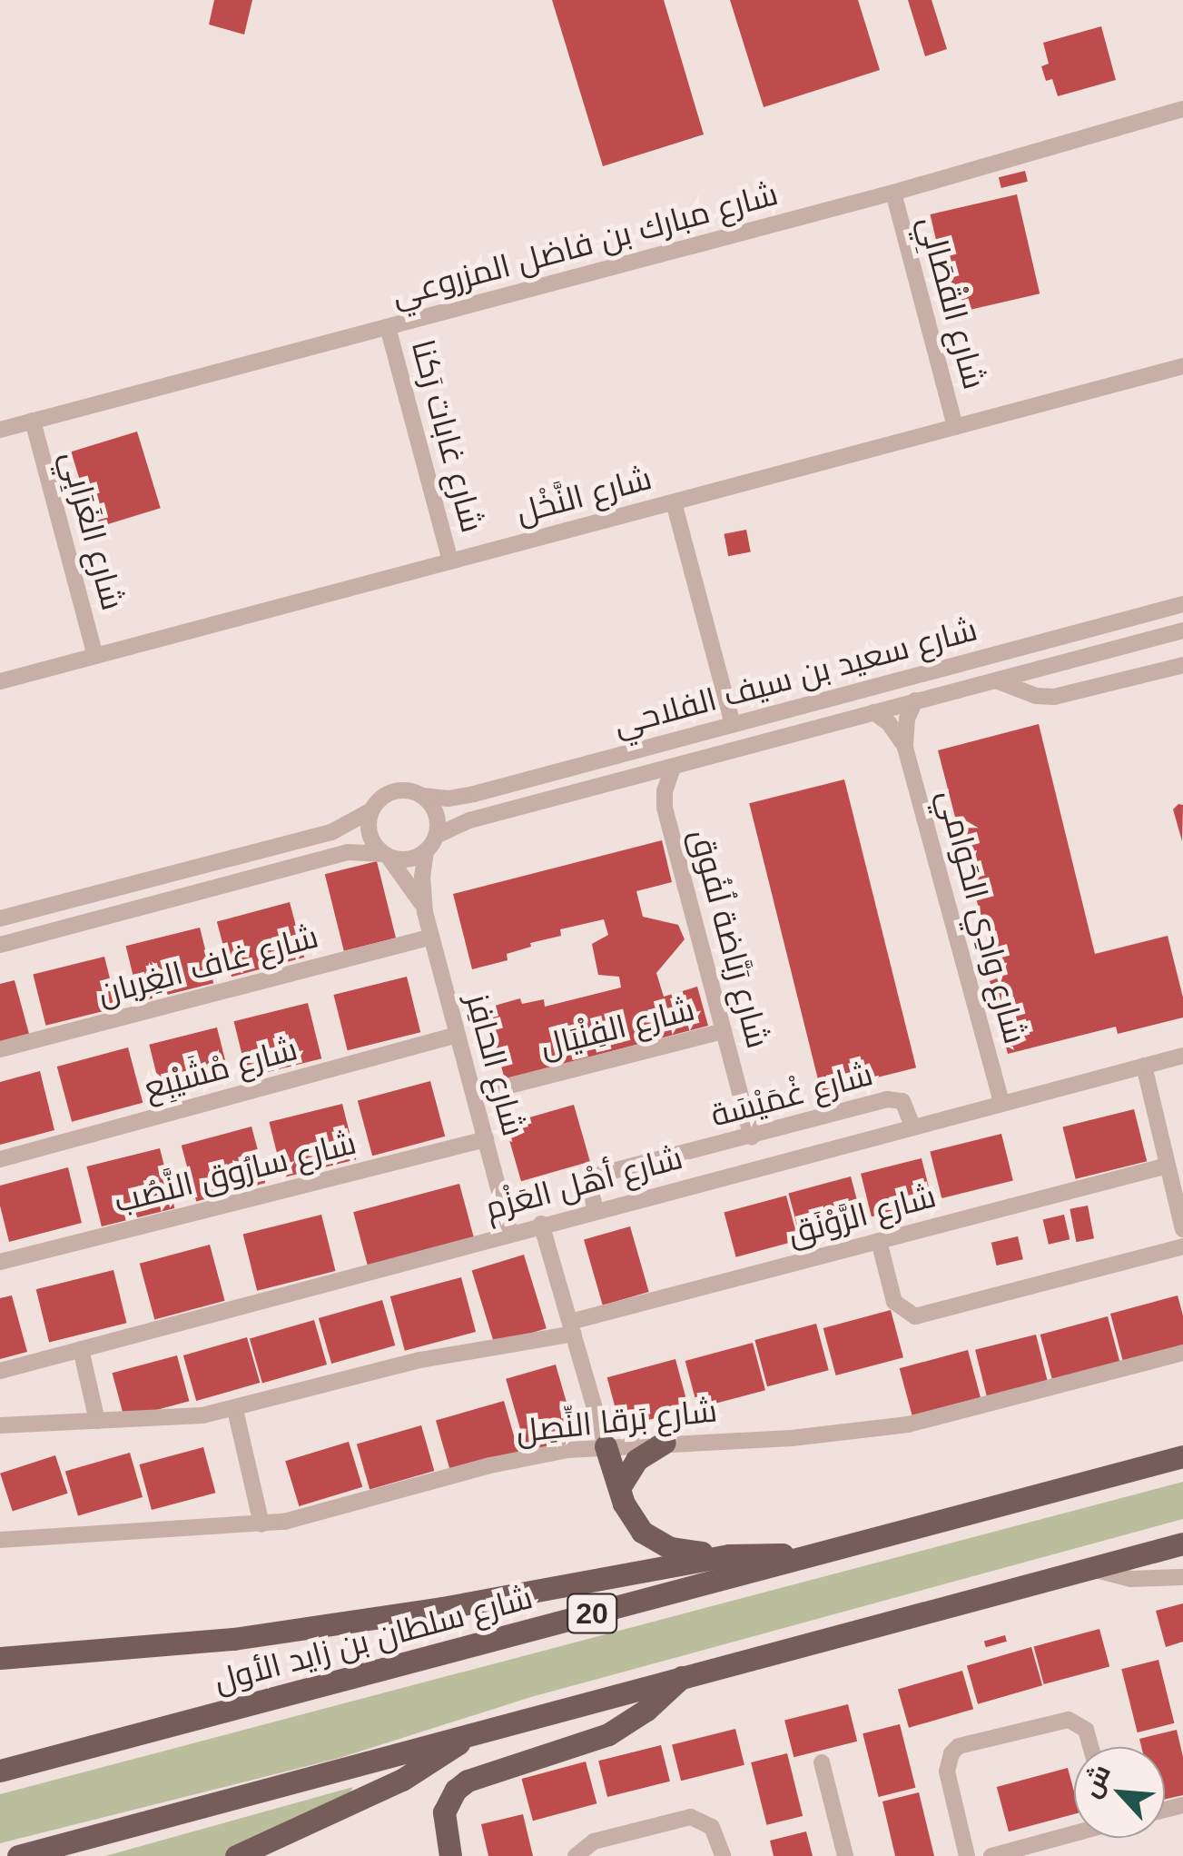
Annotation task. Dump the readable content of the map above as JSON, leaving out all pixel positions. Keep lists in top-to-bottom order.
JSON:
{
  "streets": {
    "main road": ["20", "شارع سلطان بن زايد الأول"],
    "street": [
      "شارع مبارك بن فاضل المزروعي",
      "شارع القْصَالِي",
      "شارع غابات رَكنا",
      "شارع النَّخْل",
      "شارع الغَرَابِي",
      "شارع سعيد بن سيف الفلاحي",
      "شارع وادِي الحَوامي",
      "شارع رَبَّاضة لُفُوق",
      "شارع غاف الغِربان",
      "شارع الفِنْيَال",
      "شارع الحافِز",
      "شارع مْشَيْبِع",
      "شارع غْمَيْسَة",
      "شارع سارُوق النَّصُب",
      "شارع أهْل العَزْم",
      "شارع الرَّوْنَق",
      "شارع بَرقا النِّصِل"
    ]
  },
  "crossings": [
    ["شارع مبارك بن فاضل المزروعي", "شارع القْصَالِي"],
    ["شارع مبارك بن فاضل المزروعي", "شارع غابات رَكنا"],
    ["شارع مبارك بن فاضل المزروعي", "شارع الغَرَابِي"],
    ["شارع القْصَالِي", "شارع النَّخْل"],
    ["شارع غابات رَكنا", "شارع النَّخْل"],
    ["شارع النَّخْل", "شارع الغَرَابِي"],
    ["شارع سعيد بن سيف الفلاحي", "شارع وادِي الحَوامي"],
    ["شارع سعيد بن سيف الفلاحي", "شارع رَبَّاضة لُفُوق"],
    ["شارع سعيد بن سيف الفلاحي", "شارع الحافِز"],
    ["شارع وادِي الحَوامي", "شارع أهْل العَزْم"],
    ["شارع رَبَّاضة لُفُوق", "شارع الفِنْيَال"],
    ["شارع رَبَّاضة لُفُوق", "شارع غْمَيْسَة"],
    ["شارع غاف الغِربان", "شارع الحافِز"],
    ["شارع الفِنْيَال", "شارع الحافِز"],
    ["شارع الحافِز", "شارع مْشَيْبِع"],
    ["شارع الحافِز", "شارع سارُوق النَّصُب"],
    ["شارع الحافِز", "شارع أهْل العَزْم"],
    ["شارع غْمَيْسَة", "شارع أهْل العَزْم"]
  ],
  "north": "top left"
}
